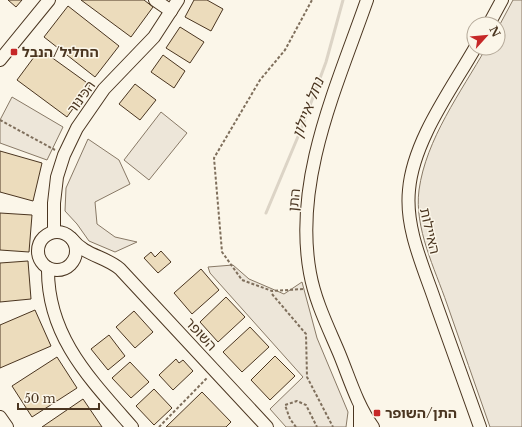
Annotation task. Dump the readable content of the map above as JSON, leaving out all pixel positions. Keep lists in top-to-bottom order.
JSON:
{
  "streets": {
    "street": [
      "הכינור",
      "התן",
      "האיילות",
      "השופר"
    ]
  },
  "crossings": [
    ["הכינור", "השופר"]
  ],
  "water": ["נחל איילון"],
  "places": {
    "transit": ["החליל/הנבל", "התן/השופר"]
  },
  "scale_bar": "50 m",
  "north": "top right"
}
